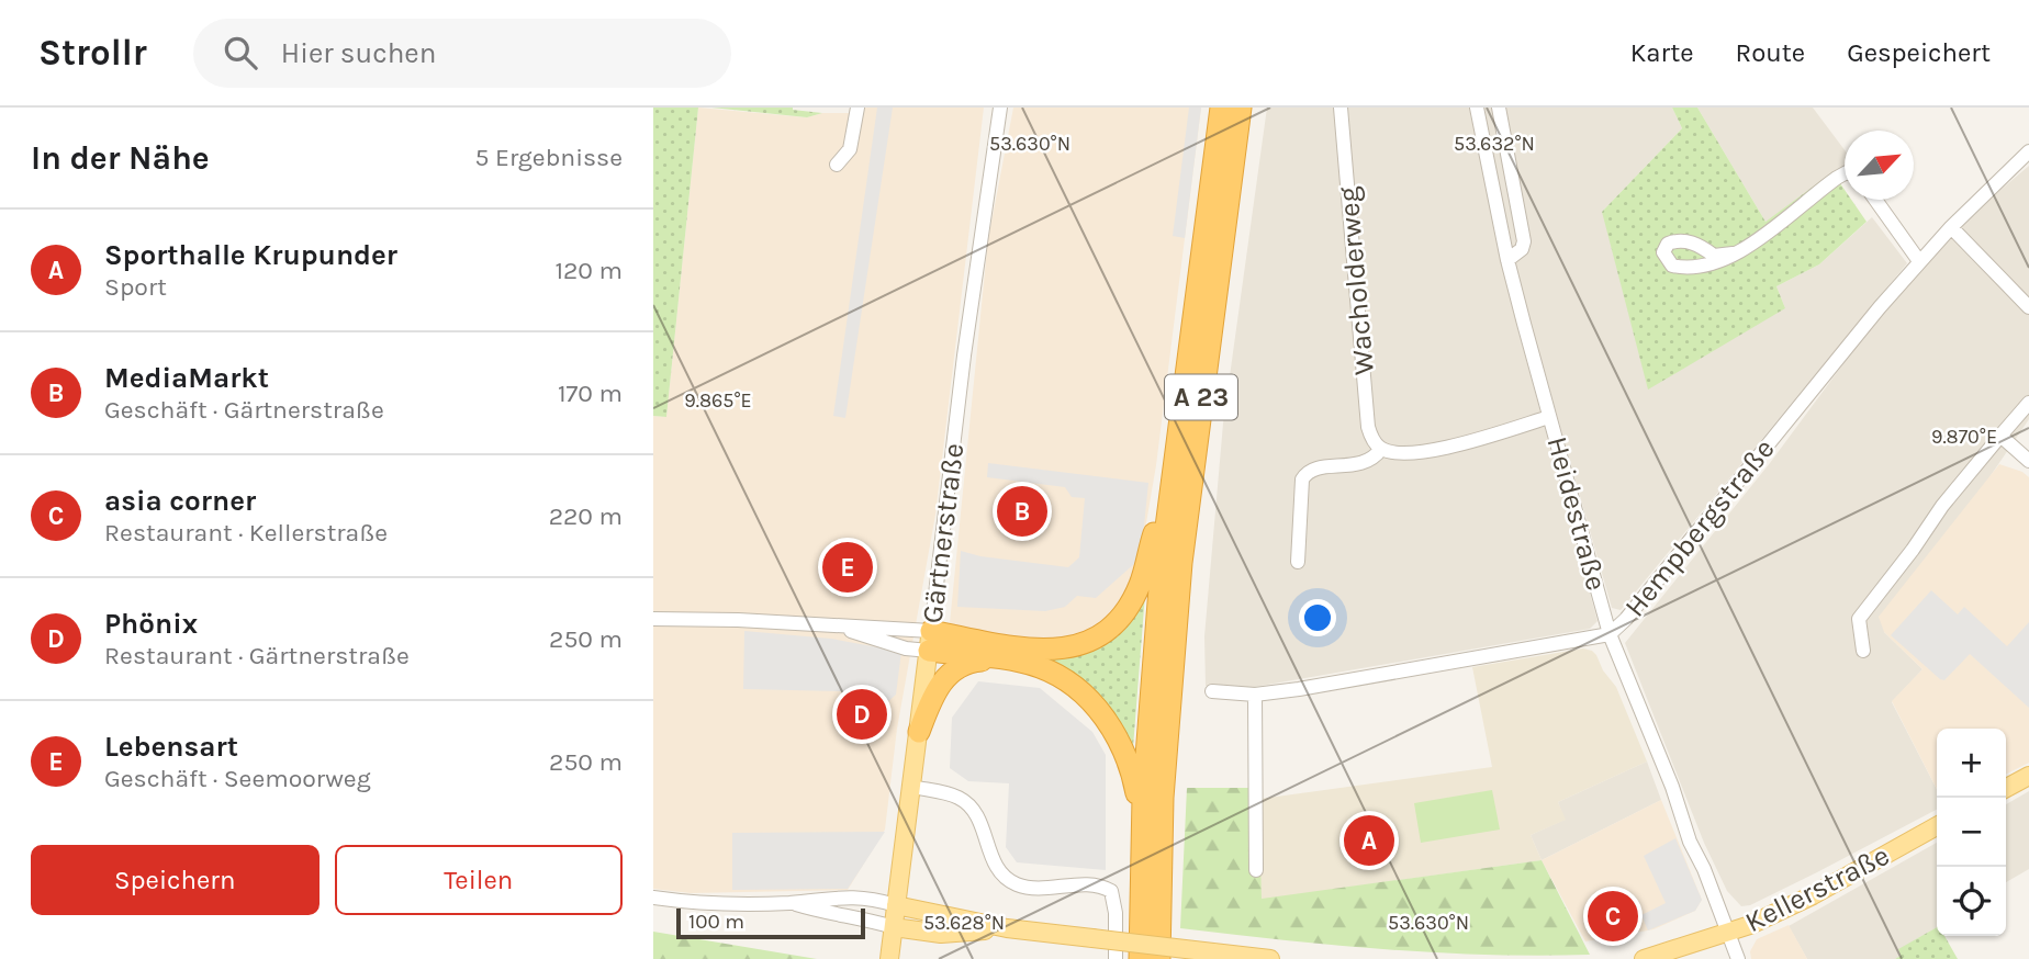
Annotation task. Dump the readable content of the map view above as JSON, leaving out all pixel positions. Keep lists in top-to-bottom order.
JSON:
{
  "streets": {
    "highway": ["A 23"],
    "main road": ["Gärtnerstraße", "Kellerstraße"],
    "street": ["Wacholderweg", "Heidestraße", "Hempbergstraße"]
  },
  "crossings": [
    ["Heidestraße", "Hempbergstraße"],
    ["Heidestraße", "Kellerstraße"]
  ],
  "scale_bar": "100 m",
  "north": "top right",
  "page": {
    "header": "Strollr",
    "search": "Hier suchen",
    "nav": ["Karte", "Route", "Gespeichert"],
    "heading": ["In der Nähe", "5 Ergebnisse"],
    "list": [
      {
        "mark": "A",
        "name": "Sporthalle Krupunder",
        "note": "Sport",
        "value": "120 m"
      },
      {
        "mark": "B",
        "name": "MediaMarkt",
        "note": "Geschäft · Gärtnerstraße",
        "value": "170 m"
      },
      {
        "mark": "C",
        "name": "asia corner",
        "note": "Restaurant · Kellerstraße",
        "value": "220 m"
      },
      {
        "mark": "D",
        "name": "Phönix",
        "note": "Restaurant · Gärtnerstraße",
        "value": "250 m"
      },
      {
        "mark": "E",
        "name": "Lebensart",
        "note": "Geschäft · Seemoorweg",
        "value": "250 m"
      }
    ],
    "pins": [
      "B",
      "E",
      "D",
      "A",
      "C"
    ],
    "map_buttons": ["+", "−"],
    "buttons": ["Speichern", "Teilen"],
    "scale": "100 m"
  },
  "coordinates": [
    "53.630°N",
    "53.632°N",
    "9.865°E",
    "9.870°E",
    "53.628°N"
  ]
}
